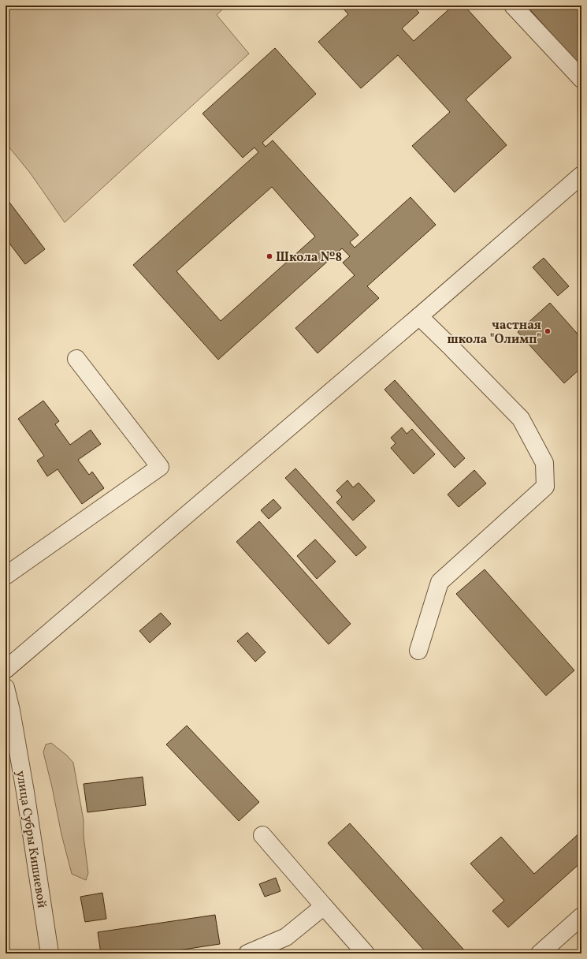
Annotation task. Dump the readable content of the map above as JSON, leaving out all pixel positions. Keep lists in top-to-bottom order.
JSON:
{
  "streets": {
    "street": ["улица Субры Кишиевой"]
  },
  "places": ["Школа №8", "частная школа \"Олимп\""]
}
